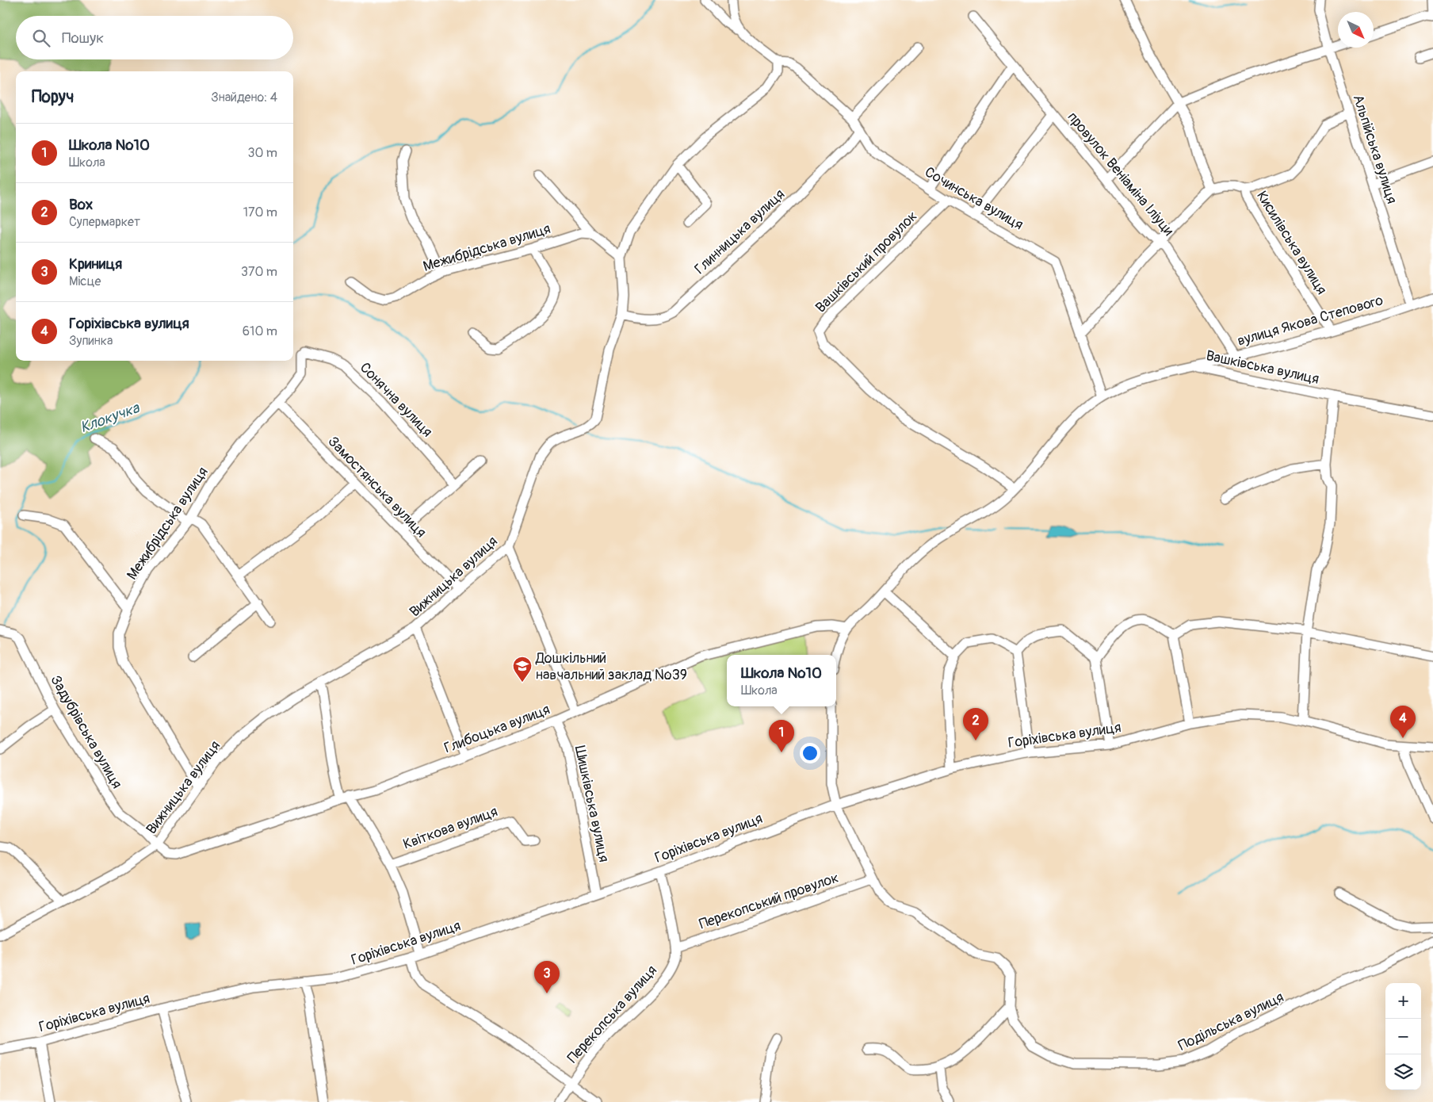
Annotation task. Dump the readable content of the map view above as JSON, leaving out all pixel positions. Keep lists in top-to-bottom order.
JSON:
{
  "streets": {
    "street": [
      "Альпійська вулиця",
      "провулок Веніаміна Іліуци",
      "Сочинська вулиця",
      "Глинницька вулиця",
      "Кисилівська вулиця",
      "Межибрідська вулиця",
      "Вашківський провулок",
      "вулиця Якова Степового",
      "Вашківська вулиця",
      "Сонячна вулиця",
      "Замостянська вулиця",
      "Вижницька вулиця",
      "Глибоцька вулиця",
      "Задубрівська вулиця",
      "Горіхівська вулиця",
      "Шишківська вулиця",
      "Квіткова вулиця",
      "Перекопський провулок",
      "Перекопська вулиця",
      "Подільська вулиця"
    ]
  },
  "crossings": [
    ["Альпійська вулиця", "вулиця Якова Степового"],
    ["провулок Веніаміна Іліуци", "вулиця Якова Степового"],
    ["Сочинська вулиця", "Глинницька вулиця"],
    ["Сочинська вулиця", "Вашківський провулок"],
    ["Сочинська вулиця", "Вашківська вулиця"],
    ["Сочинська вулиця", "Вижницька вулиця"],
    ["Глинницька вулиця", "Вижницька вулиця"],
    ["Кисилівська вулиця", "вулиця Якова Степового"],
    ["Межибрідська вулиця", "Сонячна вулиця"],
    ["Межибрідська вулиця", "Замостянська вулиця"],
    ["Межибрідська вулиця", "Вижницька вулиця"],
    ["Вашківський провулок", "Вашківська вулиця"],
    ["вулиця Якова Степового", "Вашківська вулиця"],
    ["Вашківська вулиця", "Глибоцька вулиця"],
    ["Замостянська вулиця", "Вижницька вулиця"],
    ["Вижницька вулиця", "Глибоцька вулиця"],
    ["Вижницька вулиця", "Задубрівська вулиця"],
    ["Глибоцька вулиця", "Задубрівська вулиця"],
    ["Глибоцька вулиця", "Шишківська вулиця"],
    ["Горіхівська вулиця", "Шишківська вулиця"],
    ["Горіхівська вулиця", "Перекопська вулиця"],
    ["Горіхівська вулиця", "Подільська вулиця"],
    ["Перекопський провулок", "Перекопська вулиця"],
    ["Перекопський провулок", "Подільська вулиця"]
  ],
  "water": ["Клокучка"],
  "places": {
    "school or university": ["Дошкільний навчальний заклад №39"]
  },
  "north": "bottom right",
  "page": {
    "search": "Пошук",
    "heading": ["Поруч", "Знайдено: 4"],
    "list": [
      {
        "mark": "1",
        "name": "Школа №10",
        "note": "Школа",
        "value": "30 m"
      },
      {
        "mark": "2",
        "name": "Box",
        "note": "Супермаркет",
        "value": "170 m"
      },
      {
        "mark": "3",
        "name": "Криниця",
        "note": "Місце",
        "value": "370 m"
      },
      {
        "mark": "4",
        "name": "Горіхівська вулиця",
        "note": "Зупинка",
        "value": "610 m"
      }
    ],
    "popup": ["Школа №10", "Школа"],
    "pins": [
      "4",
      "2",
      "1",
      "3"
    ],
    "map_buttons": ["+", "−"]
  }
}
